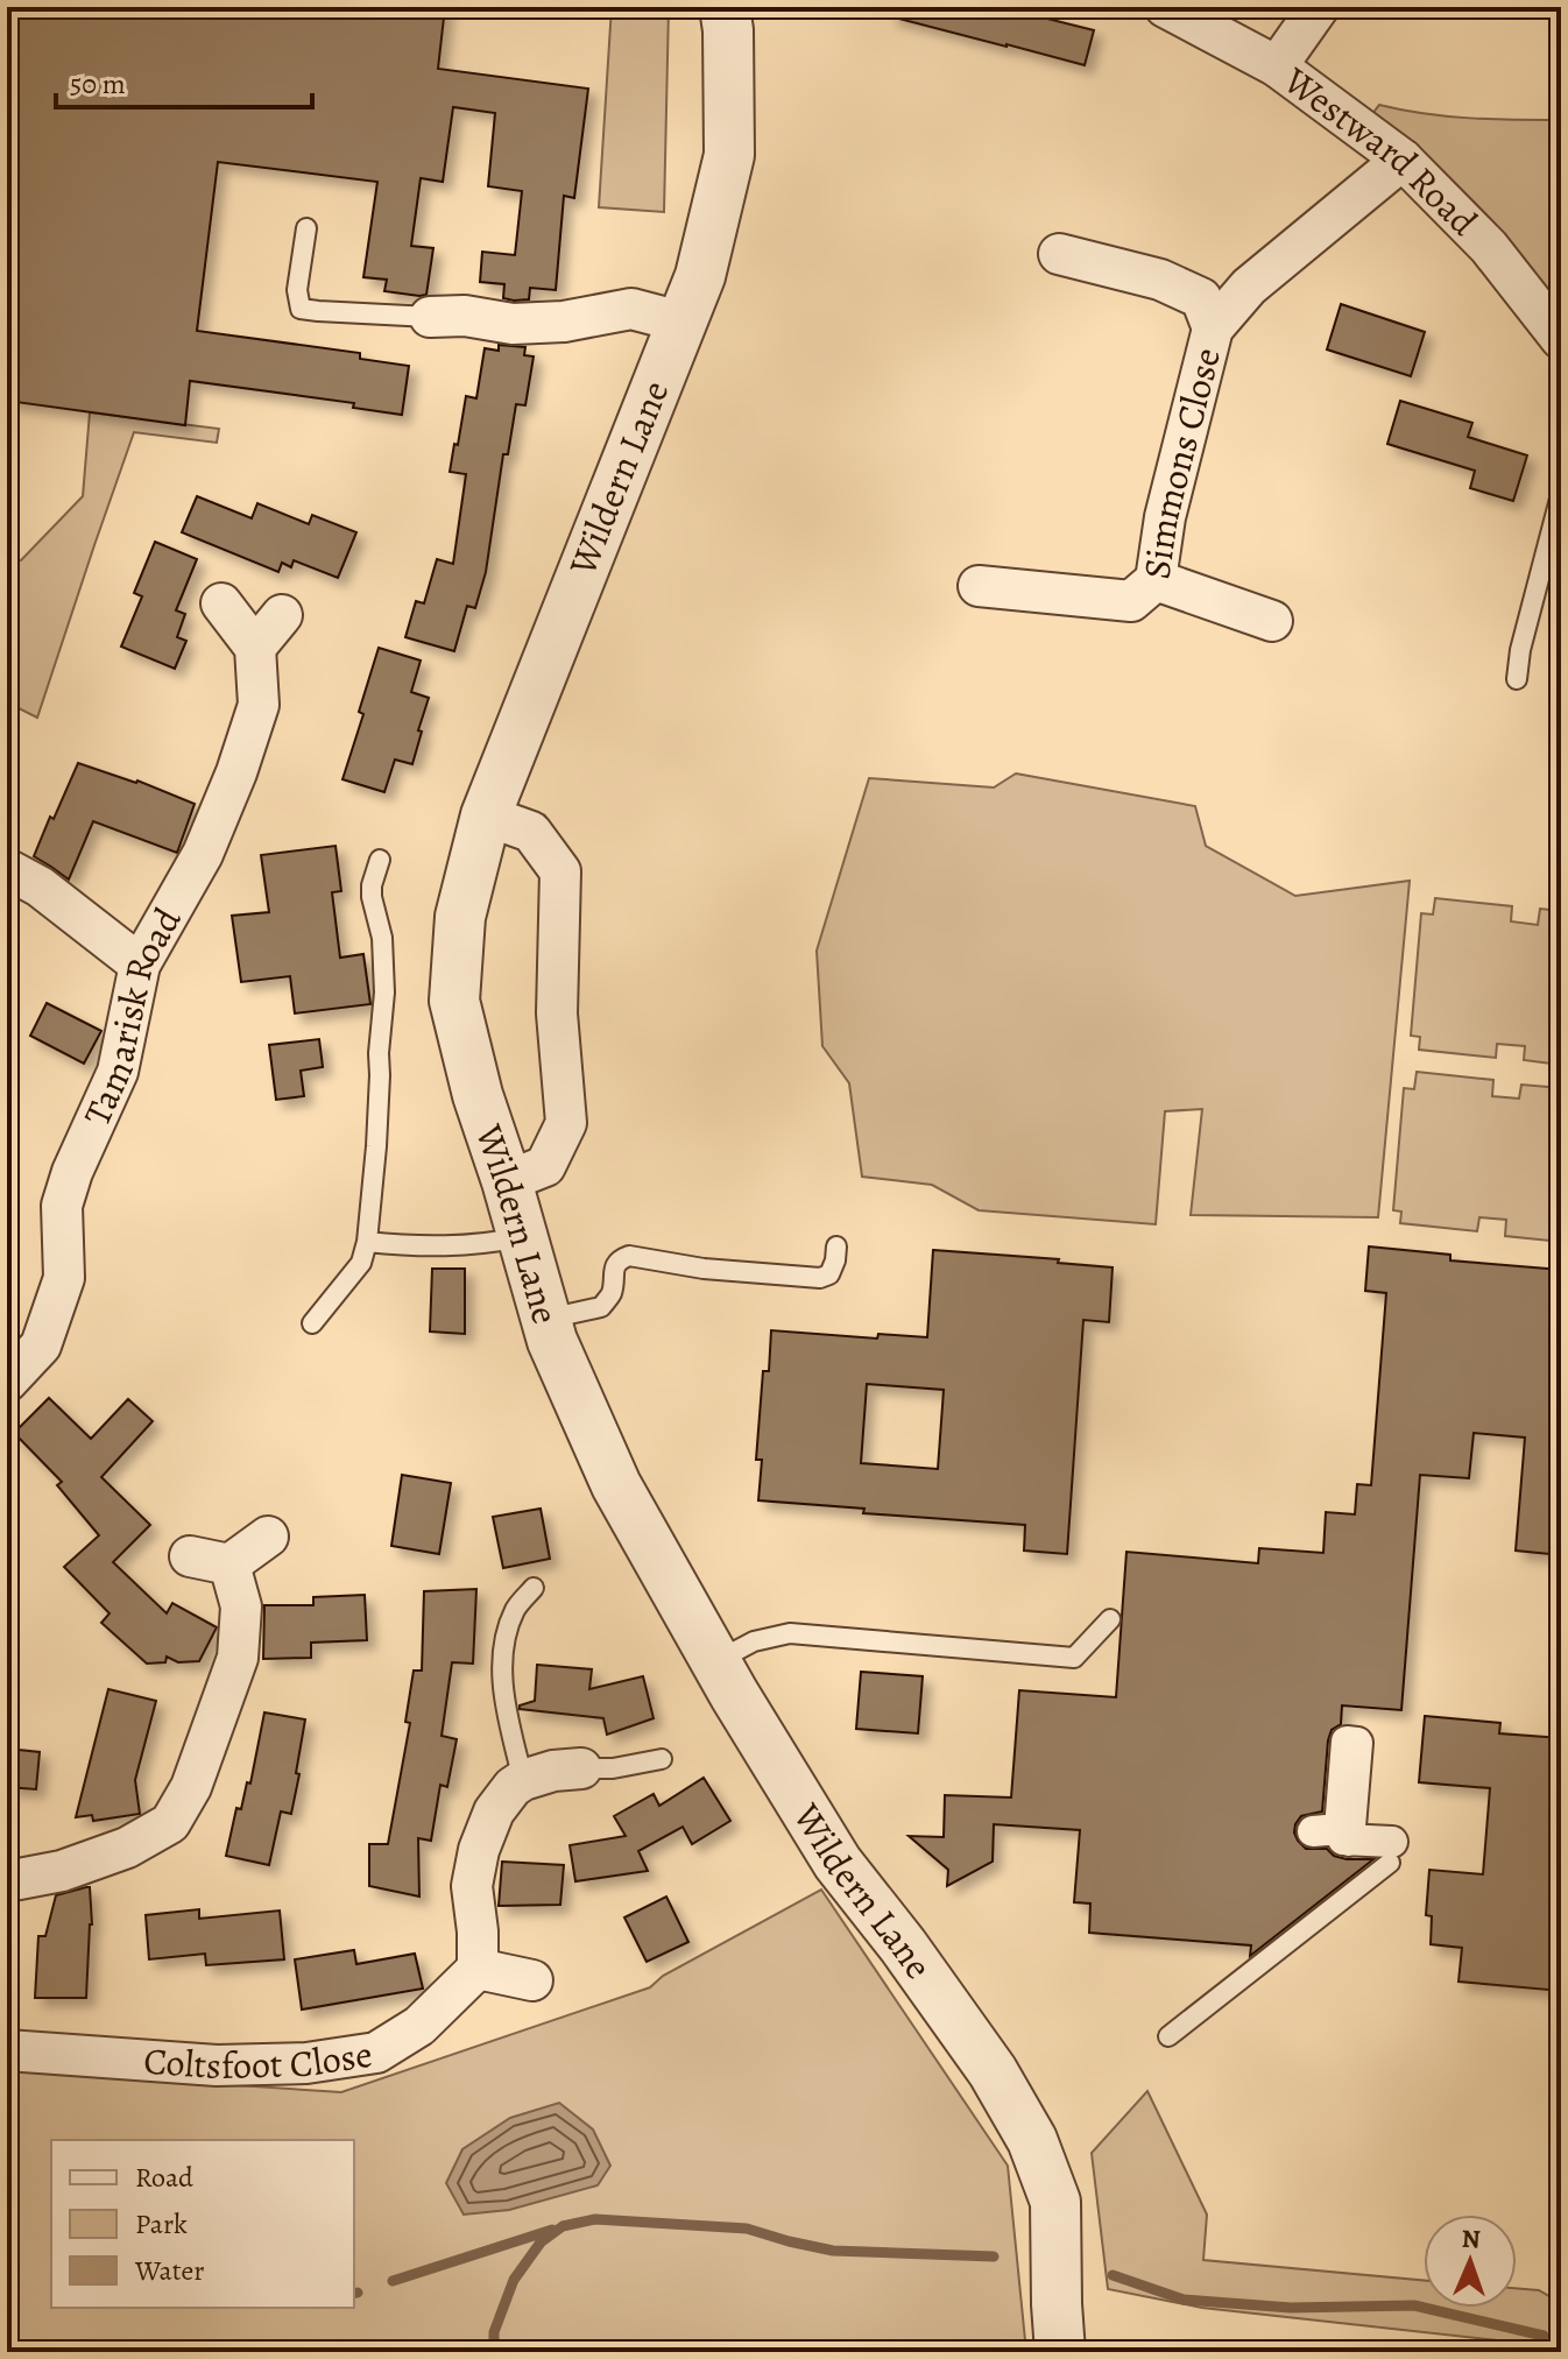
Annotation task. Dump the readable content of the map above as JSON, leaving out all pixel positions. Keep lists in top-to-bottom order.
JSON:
{
  "streets": {
    "street": [
      "Westward Road",
      "Simmons Close",
      "Wildern Lane",
      "Tamarisk Road",
      "Coltsfoot Close"
    ]
  },
  "crossings": [
    ["Westward Road", "Simmons Close"]
  ],
  "legend": ["Road", "Park", "Water"],
  "scale_bar": "50 m",
  "north": "top"
}
